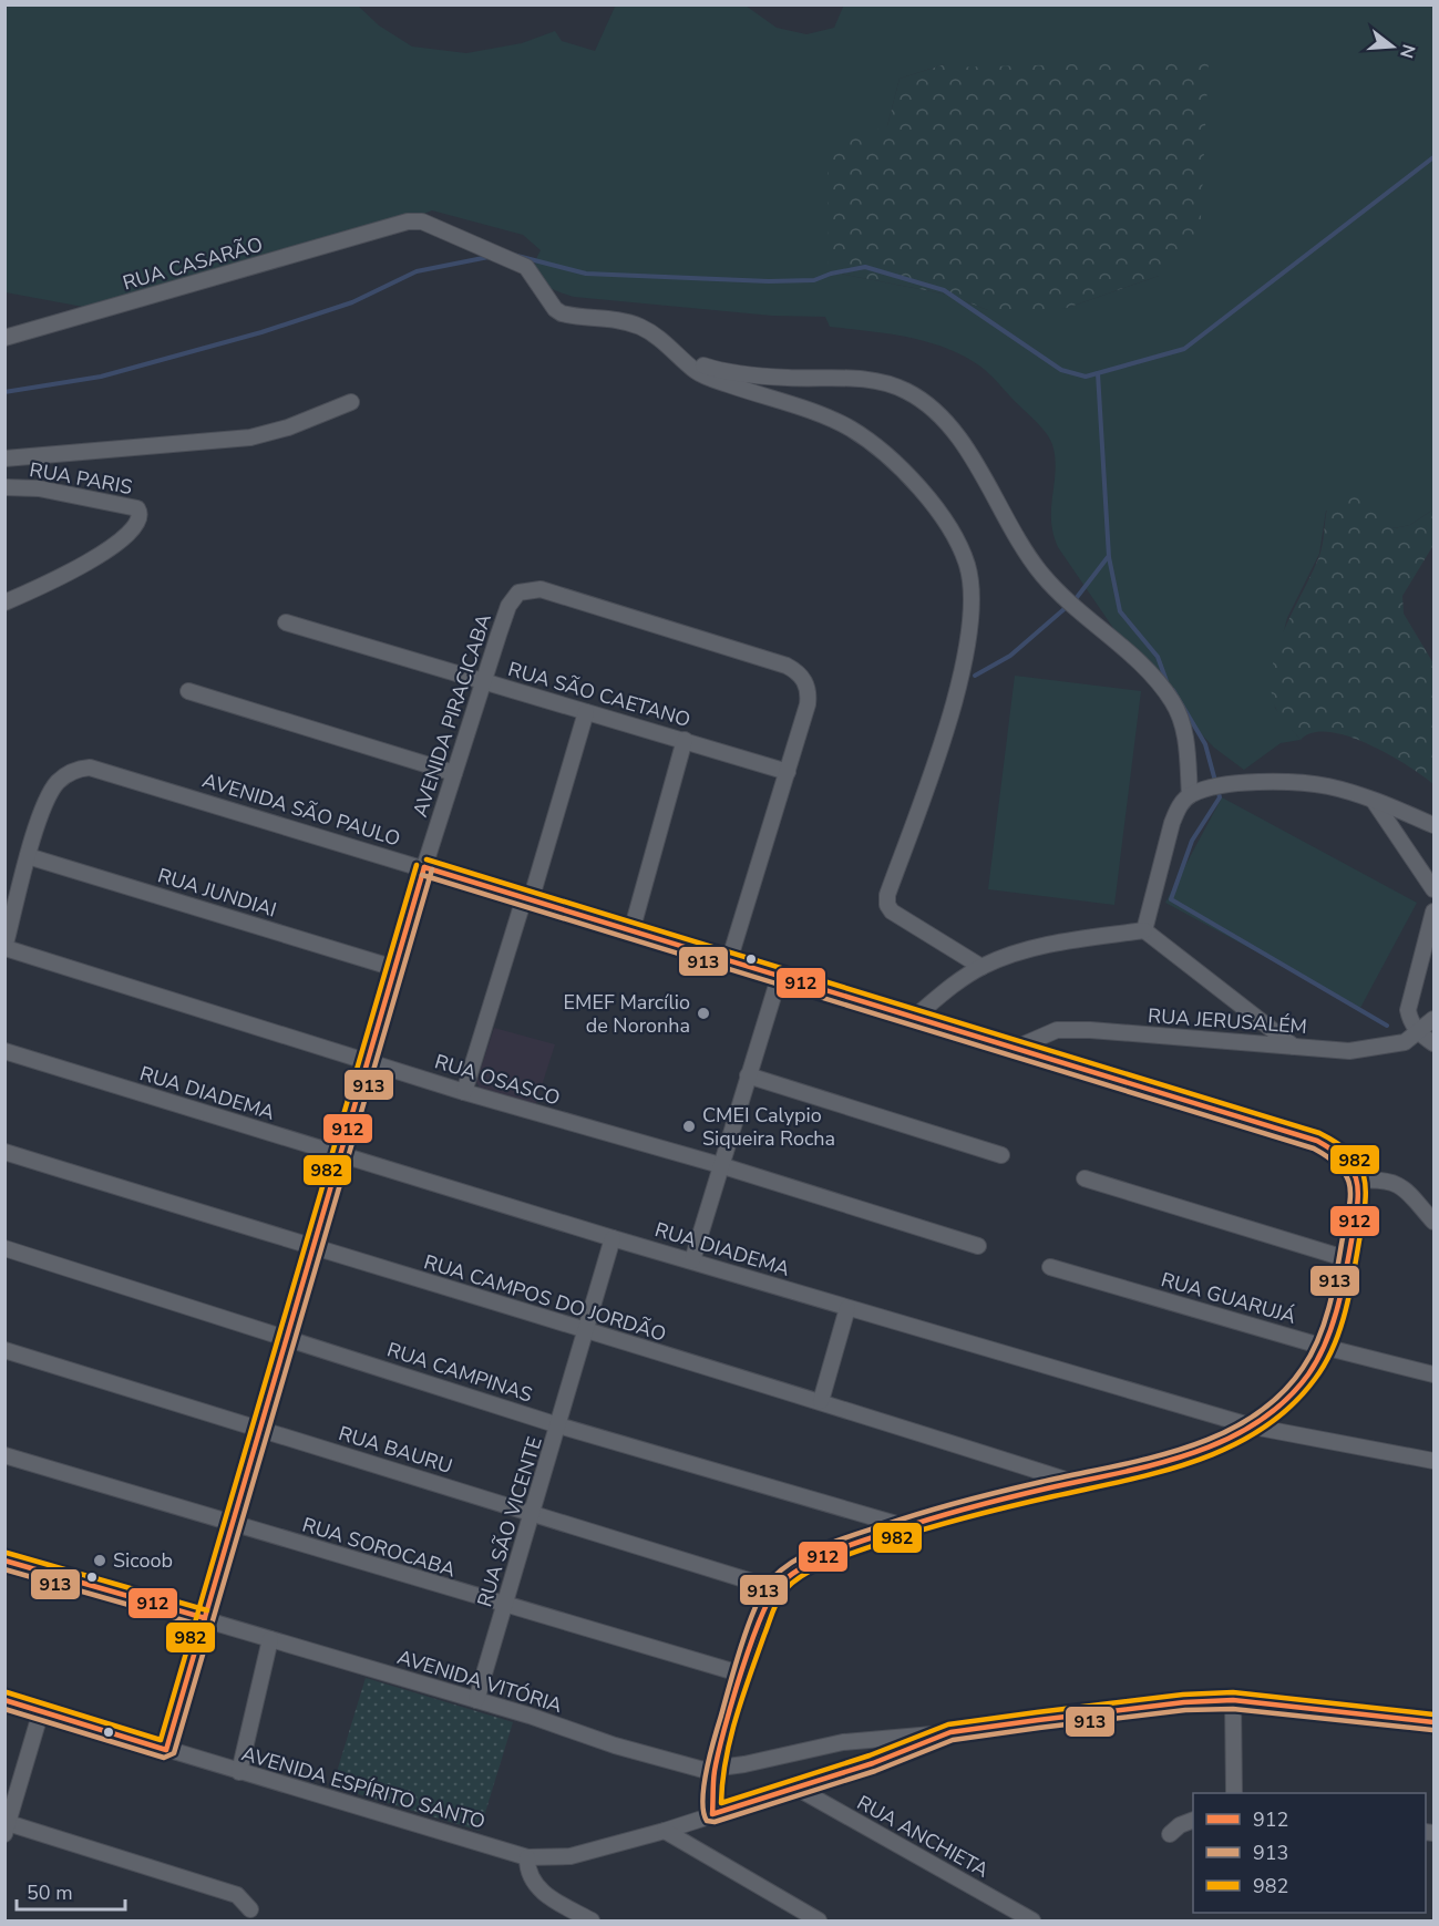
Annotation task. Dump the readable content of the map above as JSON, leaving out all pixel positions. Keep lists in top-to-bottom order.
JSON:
{
  "streets": {
    "street": [
      "RUA CASARÃO",
      "RUA PARIS",
      "RUA SÃO CAETANO",
      "AVENIDA PIRACICABA",
      "AVENIDA SÃO PAULO",
      "RUA JUNDIAI",
      "RUA JERUSALÉM",
      "RUA OSASCO",
      "RUA DIADEMA",
      "RUA CAMPOS DO JORDÃO",
      "RUA GUARUJÁ",
      "RUA CAMPINAS",
      "RUA BAURU",
      "RUA SÃO VICENTE",
      "RUA SOROCABA",
      "AVENIDA VITÓRIA",
      "AVENIDA ESPÍRITO SANTO",
      "RUA ANCHIETA"
    ]
  },
  "crossings": [
    ["RUA SÃO CAETANO", "AVENIDA PIRACICABA"],
    ["AVENIDA PIRACICABA", "AVENIDA SÃO PAULO"],
    ["AVENIDA PIRACICABA", "RUA JUNDIAI"],
    ["AVENIDA PIRACICABA", "RUA OSASCO"],
    ["AVENIDA PIRACICABA", "RUA DIADEMA"],
    ["AVENIDA PIRACICABA", "RUA CAMPOS DO JORDÃO"],
    ["AVENIDA PIRACICABA", "RUA CAMPINAS"],
    ["AVENIDA PIRACICABA", "RUA BAURU"],
    ["AVENIDA PIRACICABA", "RUA SOROCABA"],
    ["AVENIDA PIRACICABA", "AVENIDA VITÓRIA"],
    ["AVENIDA PIRACICABA", "AVENIDA ESPÍRITO SANTO"],
    ["AVENIDA SÃO PAULO", "RUA JUNDIAI"],
    ["AVENIDA SÃO PAULO", "RUA JERUSALÉM"],
    ["AVENIDA SÃO PAULO", "RUA OSASCO"],
    ["RUA DIADEMA", "RUA SÃO VICENTE"],
    ["RUA CAMPOS DO JORDÃO", "RUA SÃO VICENTE"],
    ["RUA CAMPINAS", "RUA SÃO VICENTE"],
    ["RUA BAURU", "RUA SÃO VICENTE"],
    ["RUA SÃO VICENTE", "RUA SOROCABA"],
    ["RUA SÃO VICENTE", "AVENIDA VITÓRIA"],
    ["AVENIDA VITÓRIA", "AVENIDA ESPÍRITO SANTO"],
    ["AVENIDA ESPÍRITO SANTO", "RUA ANCHIETA"]
  ],
  "places": ["EMEF Marcílio de Noronha", "CMEI Calypio Siqueira Rocha", "Sicoob"],
  "lines": ["transit line 982", "transit line 912", "transit line 913"],
  "legend": ["912", "913", "982"],
  "scale_bar": "50 m",
  "north": "right"
}
